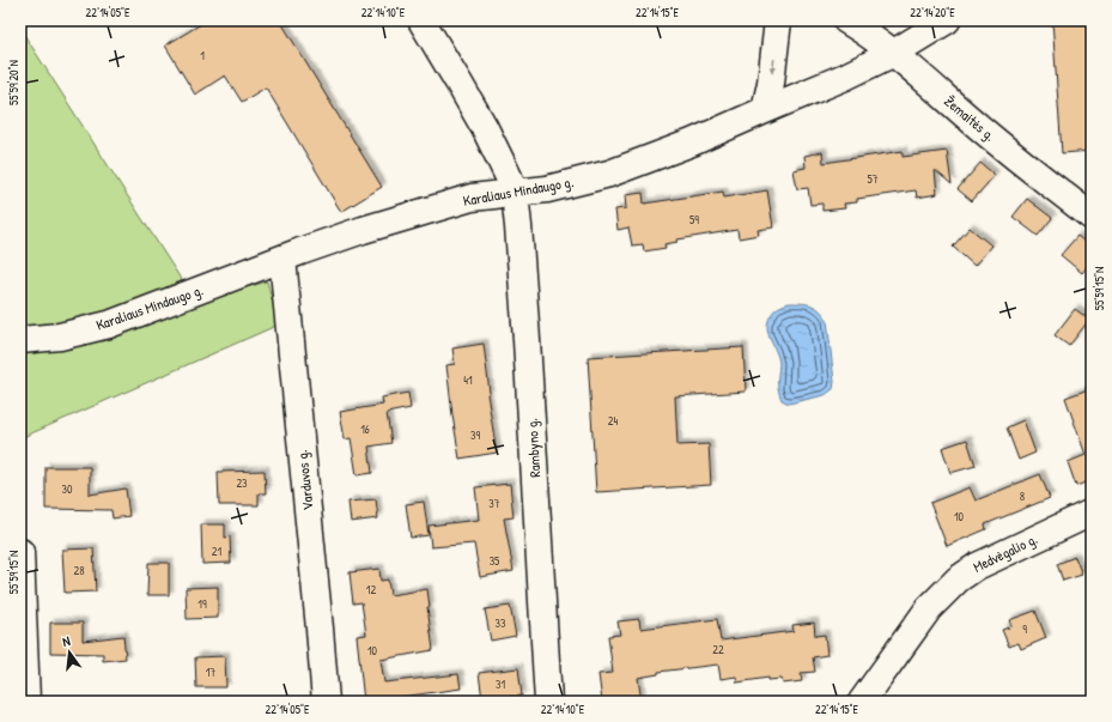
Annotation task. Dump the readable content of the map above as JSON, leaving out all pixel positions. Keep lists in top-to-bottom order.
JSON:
{
  "streets": {
    "street": [
      "Žemaitės g.",
      "Karaliaus Mindaugo g.",
      "Rambyno g.",
      "Varduvos g.",
      "Medvėgalio g."
    ]
  },
  "crossings": [
    ["Žemaitės g.", "Karaliaus Mindaugo g."],
    ["Karaliaus Mindaugo g.", "Rambyno g."],
    ["Karaliaus Mindaugo g.", "Varduvos g."]
  ],
  "house_numbers": [
    "1",
    "57",
    "59",
    "41",
    "24",
    "16",
    "39",
    "23",
    "30",
    "8",
    "37",
    "10",
    "21",
    "35",
    "28",
    "12",
    "19",
    "33",
    "9",
    "22",
    "10",
    "17",
    "31"
  ],
  "north": "top",
  "coordinates": [
    "22°14'05\"E",
    "22°14'10\"E",
    "22°14'15\"E",
    "22°14'20\"E",
    "55°59'20\"N",
    "55°59'15\"N"
  ]
}
